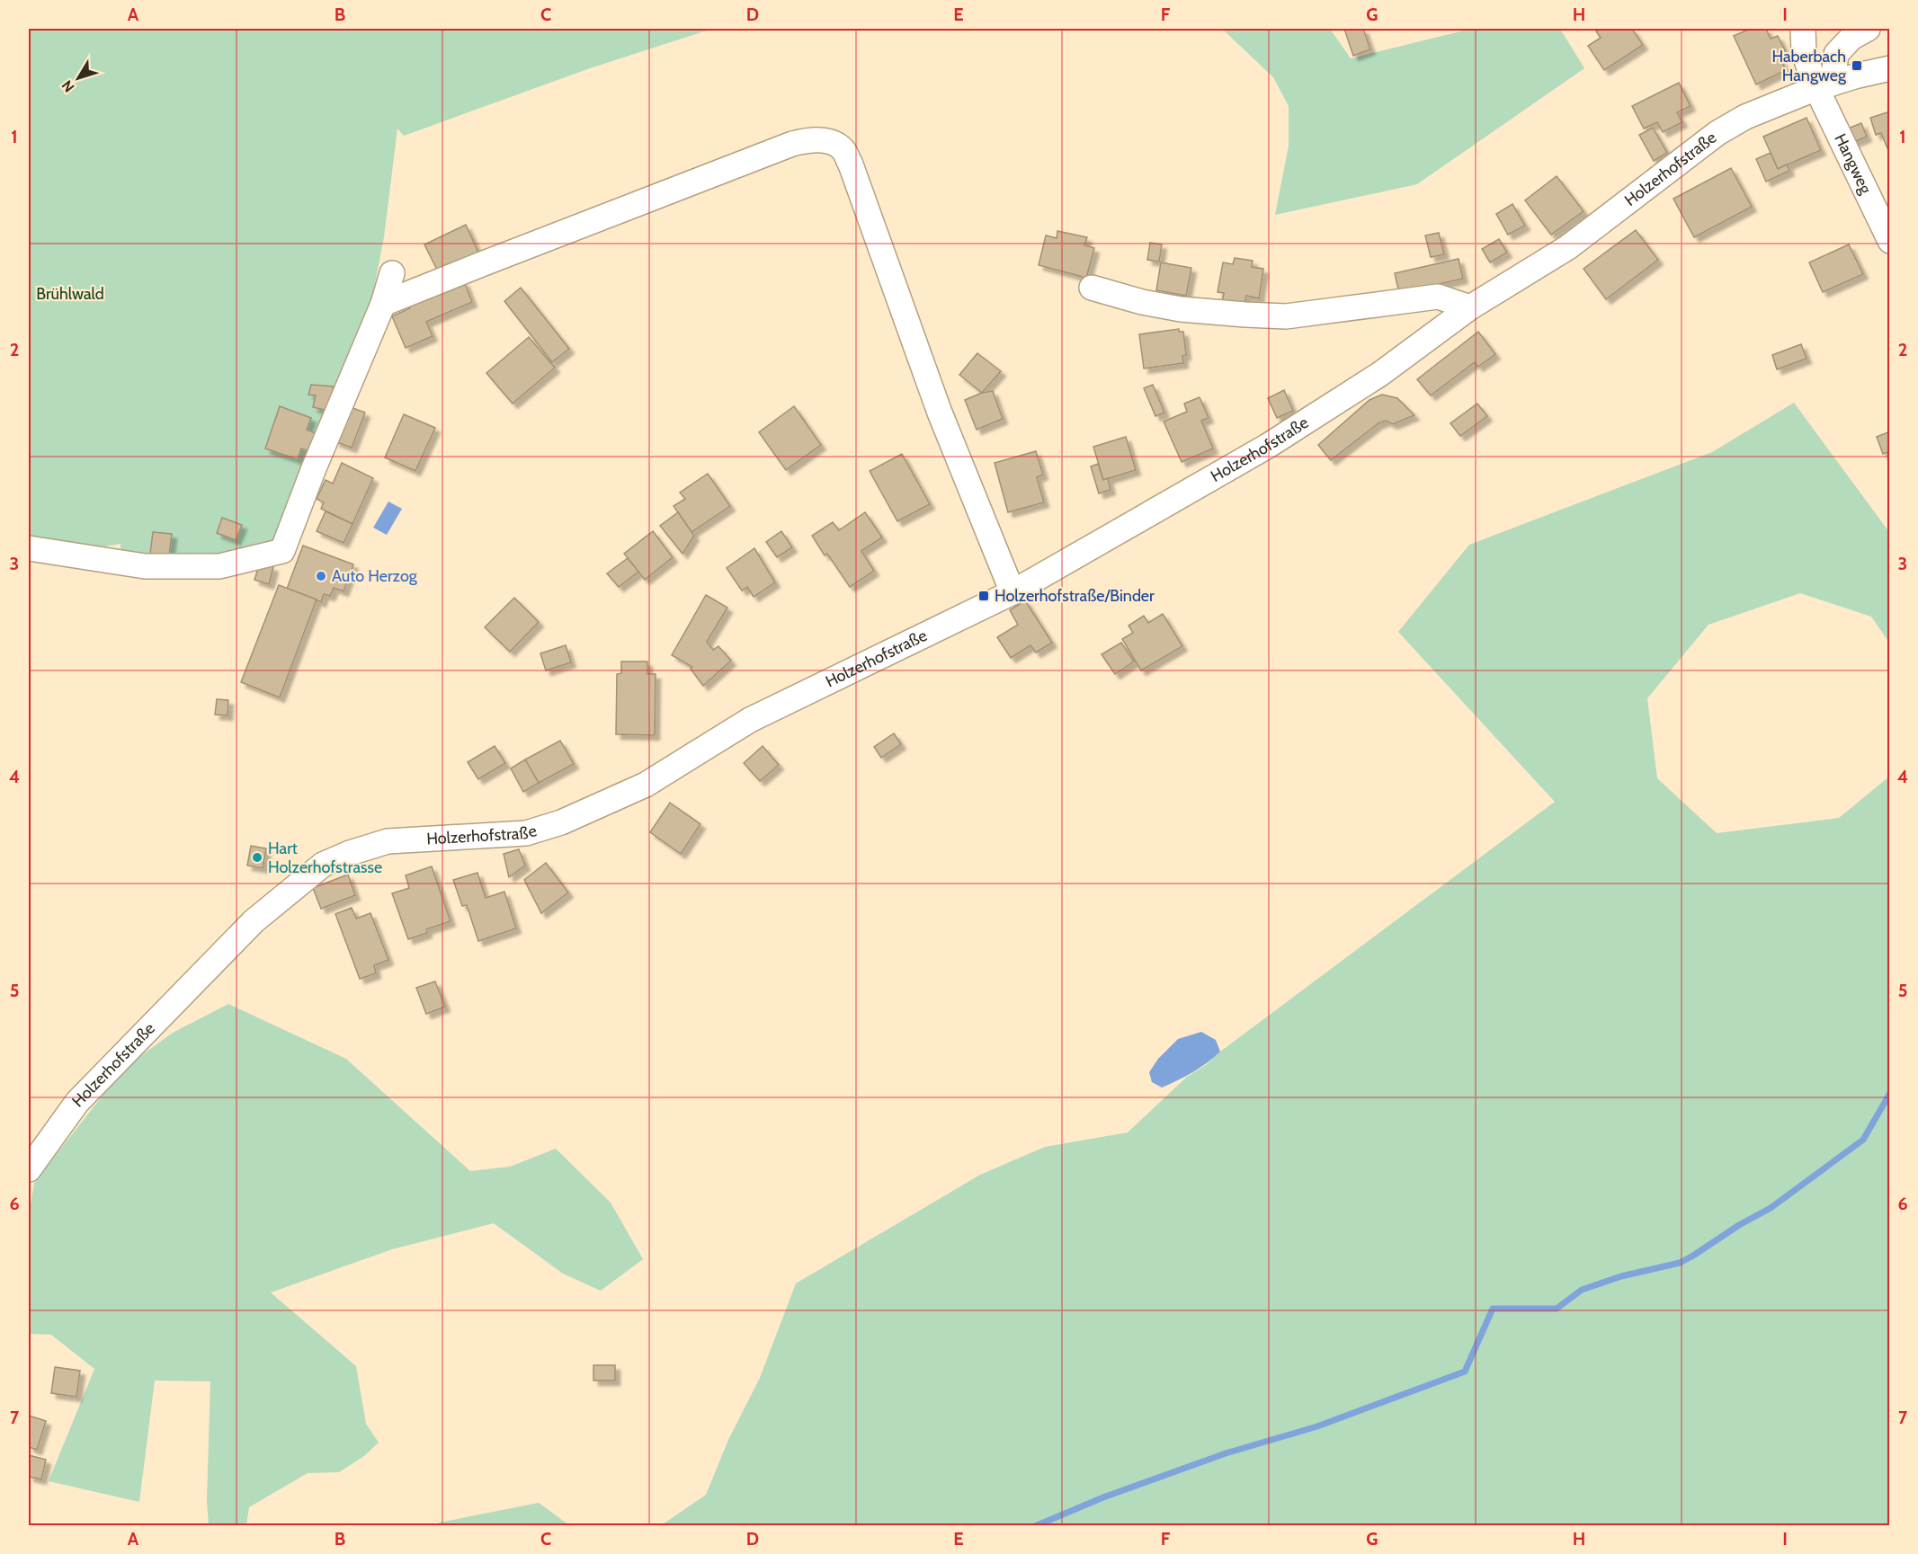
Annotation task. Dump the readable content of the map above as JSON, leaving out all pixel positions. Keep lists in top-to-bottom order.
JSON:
{
  "streets": {
    "street": ["Hangweg", "Holzerhofstraße"]
  },
  "crossings": [
    ["Hangweg", "Holzerhofstraße"]
  ],
  "parks": ["Brühlwald"],
  "places": {
    "transit": ["Haberbach Hangweg", "Holzerhofstraße/Binder"],
    "other": ["Auto Herzog", "Hart Holzerhofstrasse"]
  },
  "north": "bottom left",
  "grid": {
    "columns": [
      "A",
      "B",
      "C",
      "D",
      "E",
      "F",
      "G",
      "H",
      "I"
    ],
    "rows": [
      "1",
      "2",
      "3",
      "4",
      "5",
      "6",
      "7"
    ]
  }
}
